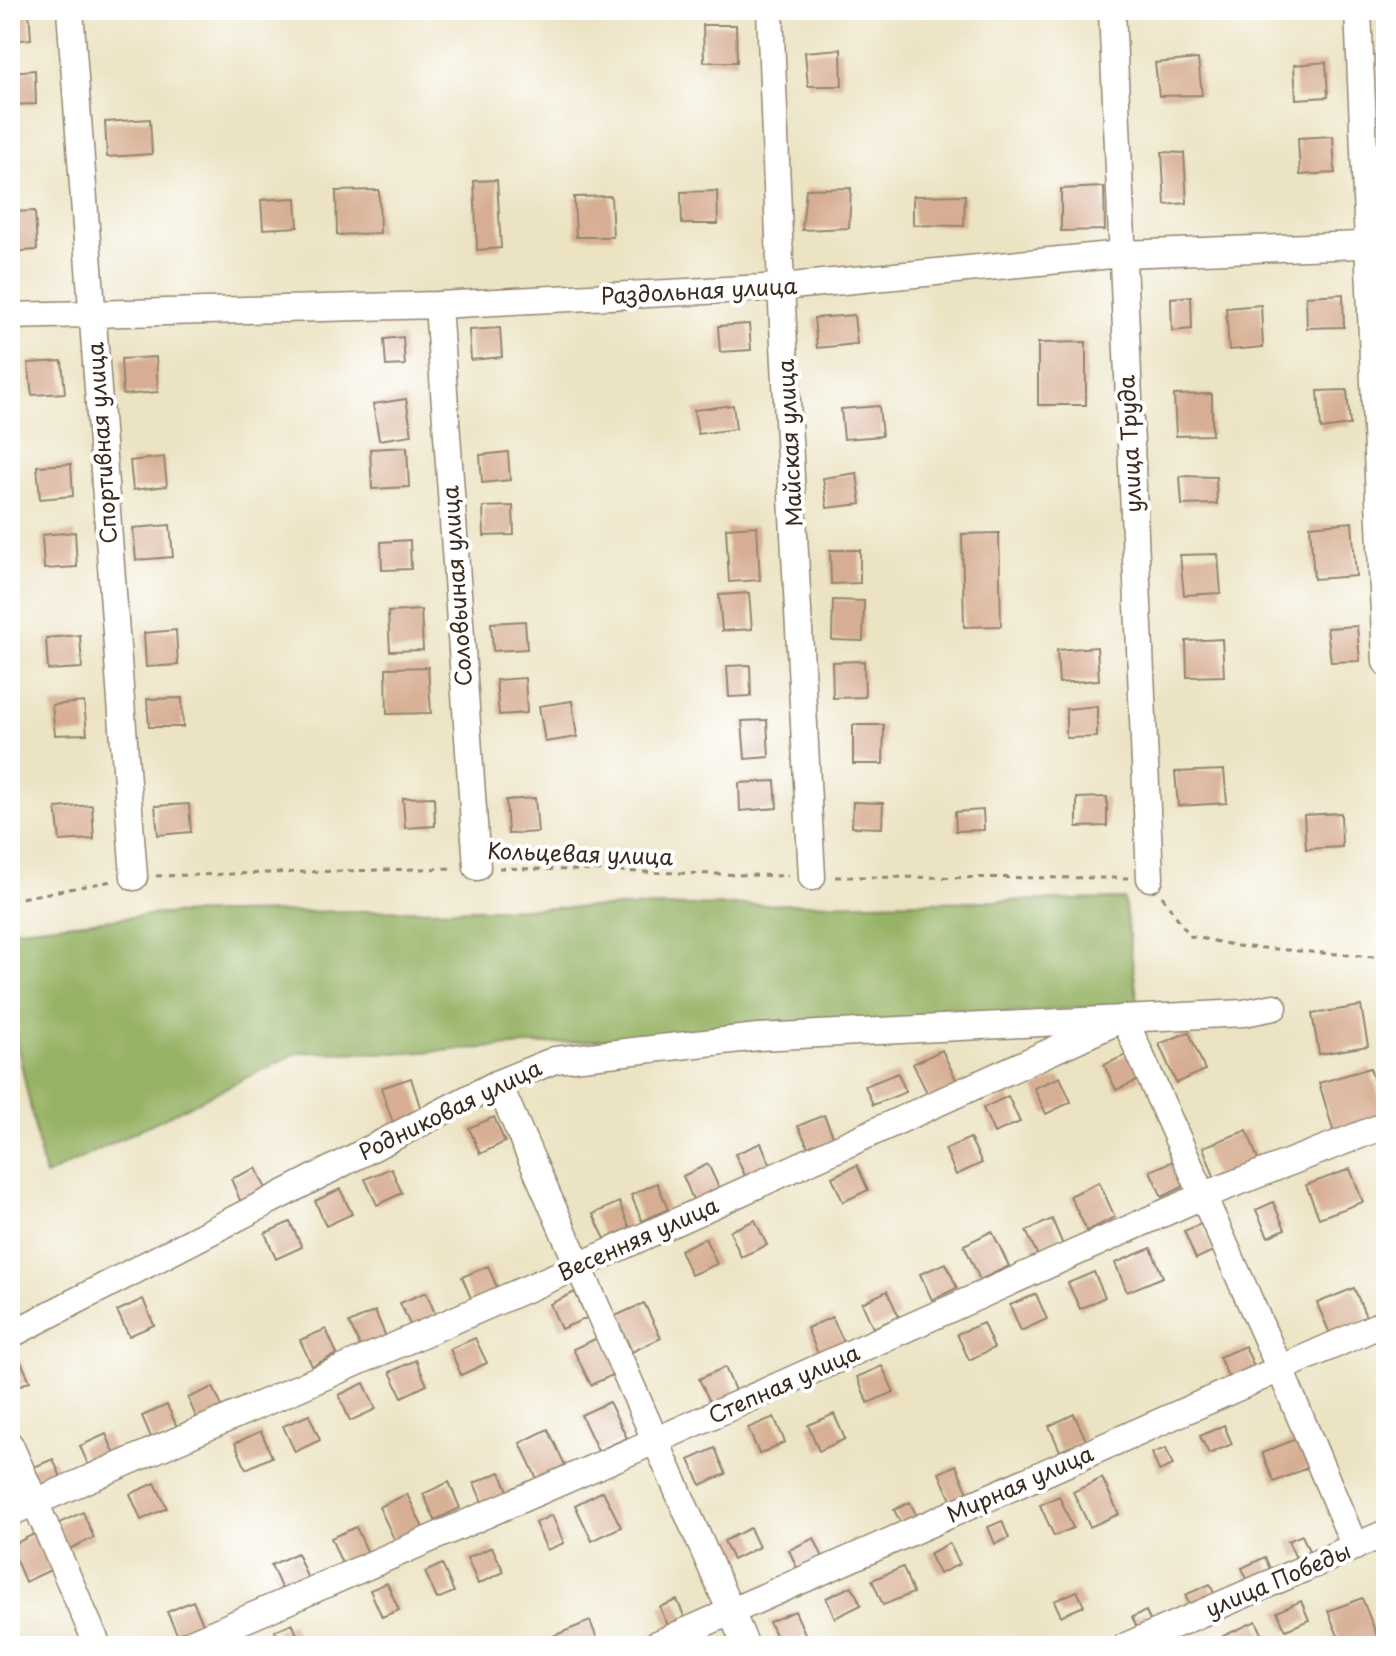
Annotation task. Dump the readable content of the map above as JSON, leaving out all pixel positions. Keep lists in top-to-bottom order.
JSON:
{
  "streets": {
    "street": [
      "Раздольная улица",
      "Спортивная улица",
      "Майская улица",
      "улица Труда",
      "Соловьиная улица",
      "Родниковая улица",
      "Весенняя улица",
      "Степная улица",
      "Мирная улица",
      "улица Победы"
    ],
    "path": ["Кольцевая улица"]
  },
  "crossings": [
    ["Раздольная улица", "Спортивная улица"],
    ["Раздольная улица", "Майская улица"],
    ["Раздольная улица", "улица Труда"],
    ["Раздольная улица", "Соловьиная улица"],
    ["Спортивная улица", "Кольцевая улица"],
    ["Майская улица", "Кольцевая улица"],
    ["улица Труда", "Кольцевая улица"],
    ["Соловьиная улица", "Кольцевая улица"],
    ["Родниковая улица", "Весенняя улица"]
  ]
}
